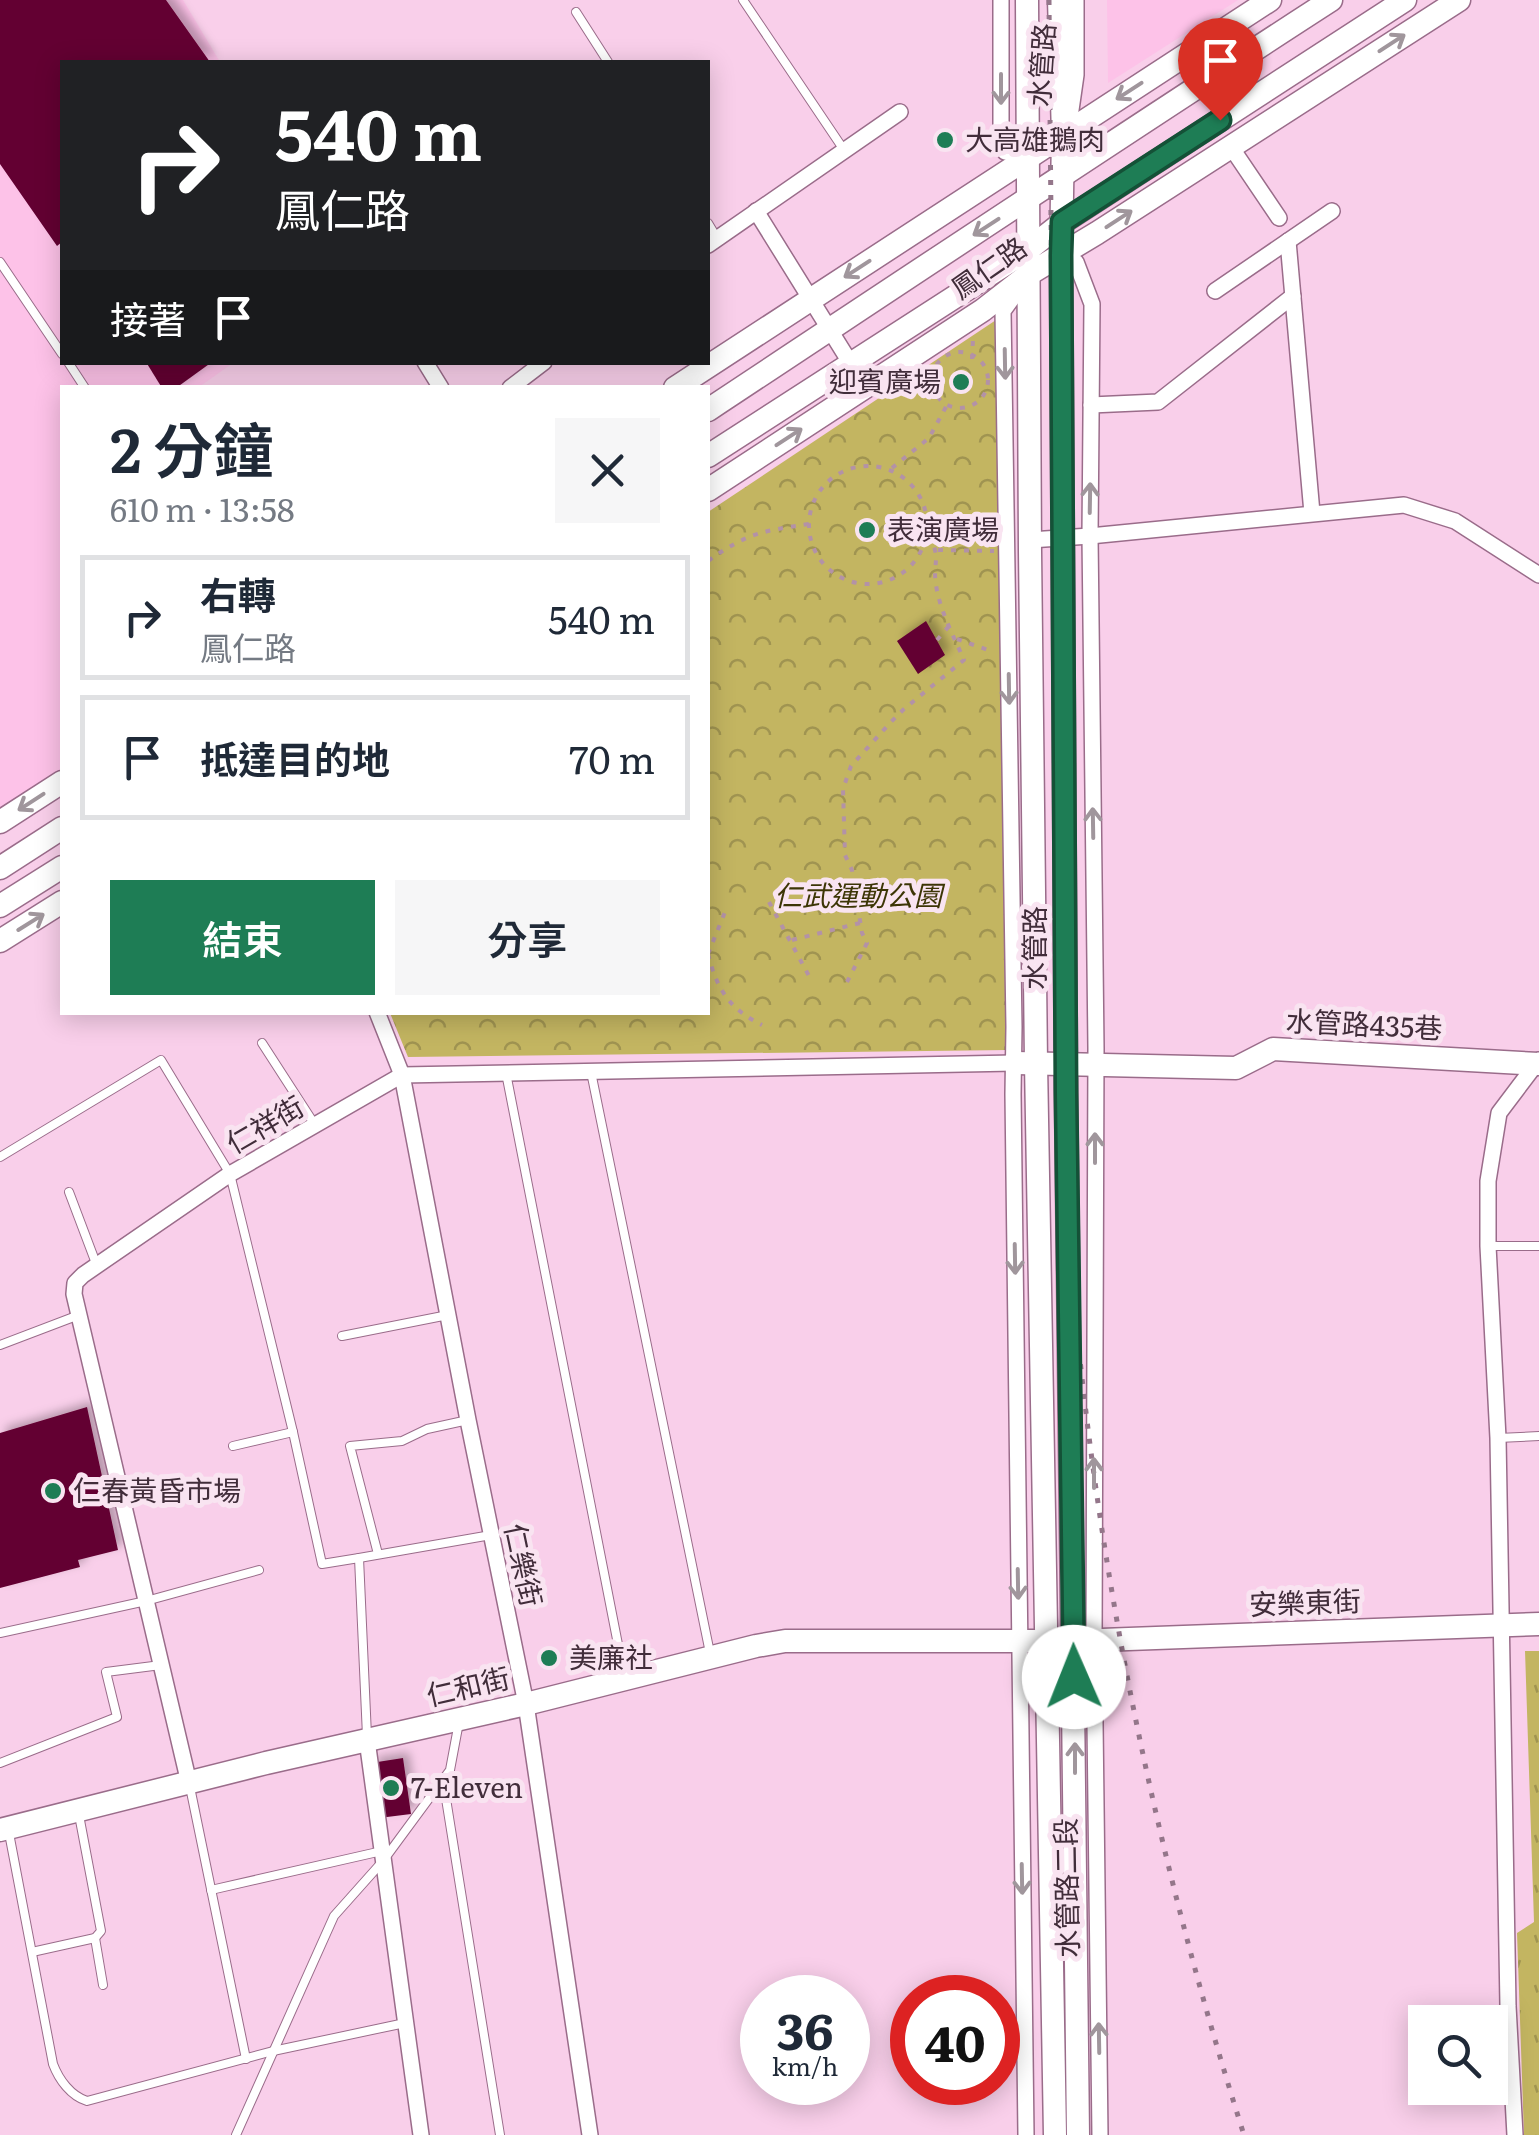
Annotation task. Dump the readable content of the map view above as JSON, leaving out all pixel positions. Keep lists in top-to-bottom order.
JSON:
{
  "streets": {
    "street": [
      "水管路",
      "鳳仁路",
      "水管路435巷",
      "仁祥街",
      "仁樂街",
      "安樂東街",
      "仁和街",
      "水管路二段"
    ]
  },
  "crossings": [
    ["水管路", "鳳仁路"],
    ["水管路", "水管路435巷"],
    ["水管路", "仁祥街"],
    ["水管路", "安樂東街"],
    ["水管路", "仁和街"],
    ["水管路", "水管路二段"],
    ["水管路435巷", "仁祥街"],
    ["仁祥街", "仁樂街"],
    ["仁祥街", "仁和街"],
    ["仁樂街", "仁和街"],
    ["安樂東街", "仁和街"],
    ["安樂東街", "水管路二段"],
    ["仁和街", "水管路二段"]
  ],
  "parks": ["仁武運動公園"],
  "places": [
    "大高雄鵝肉",
    "迎賓廣場",
    "表演廣場",
    "仁春黃昏市場",
    "美廉社",
    "7-Eleven"
  ],
  "page": {
    "turn": ["540 m", "鳳仁路"],
    "then": "接著",
    "heading": ["2 分鐘", "610 m · 13:58"],
    "list": [
      {
        "name": "右轉",
        "note": "鳳仁路",
        "value": "540 m"
      },
      {
        "name": "抵達目的地",
        "value": "70 m"
      }
    ],
    "buttons": ["結束", "分享"],
    "speed": "36 km/h",
    "limit": "40"
  }
}
